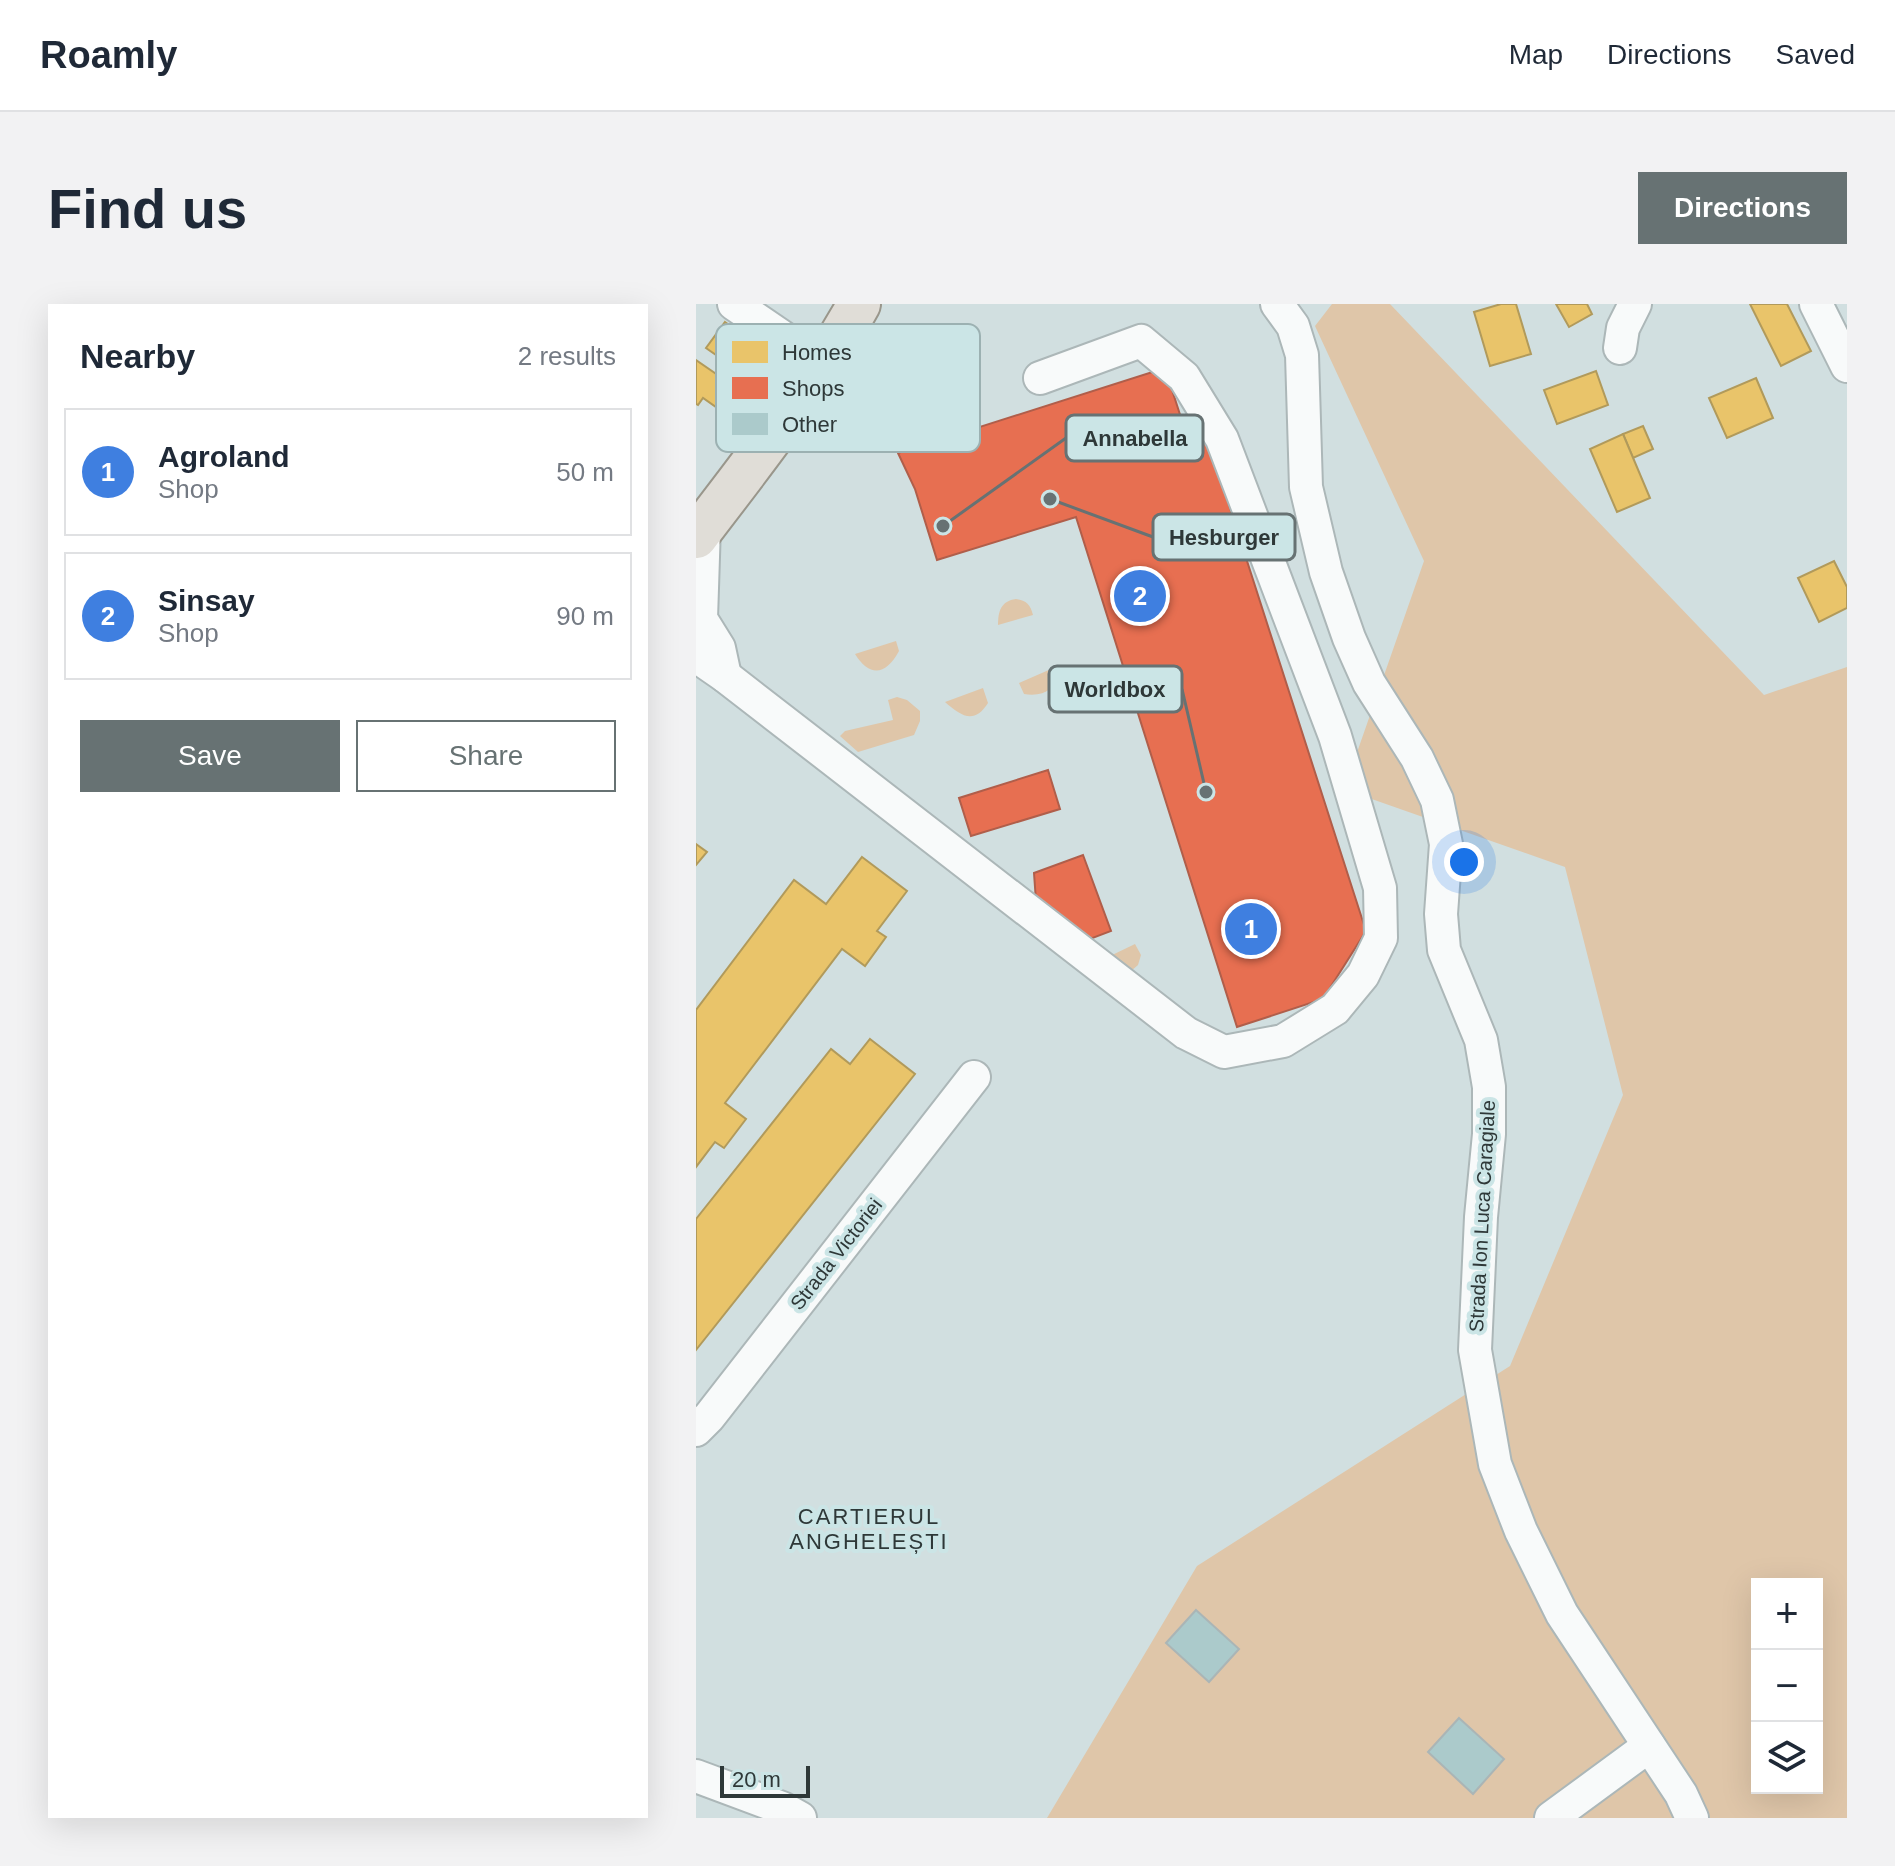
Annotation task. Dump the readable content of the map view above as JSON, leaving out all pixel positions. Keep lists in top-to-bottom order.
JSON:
{
  "streets": {
    "street": ["Strada Ion Luca Caragiale", "Strada Victoriei"]
  },
  "districts": ["CARTIERUL ANGHELEȘTI"],
  "places": ["Hesburger", "Annabella", "Worldbox"],
  "legend": ["Homes", "Shops", "Other"],
  "scale_bar": "20 m",
  "page": {
    "header": "Roamly",
    "nav": ["Map", "Directions", "Saved"],
    "buttons": [
      "Directions",
      ["Save", "Share"]
    ],
    "title": "Find us",
    "heading": ["Nearby", "2 results"],
    "list": [
      {
        "mark": "1",
        "name": "Agroland",
        "note": "Shop",
        "value": "50 m"
      },
      {
        "mark": "2",
        "name": "Sinsay",
        "note": "Shop",
        "value": "90 m"
      }
    ],
    "pins": ["2", "1"],
    "map_buttons": ["+", "−"],
    "scale": "20 m"
  }
}
